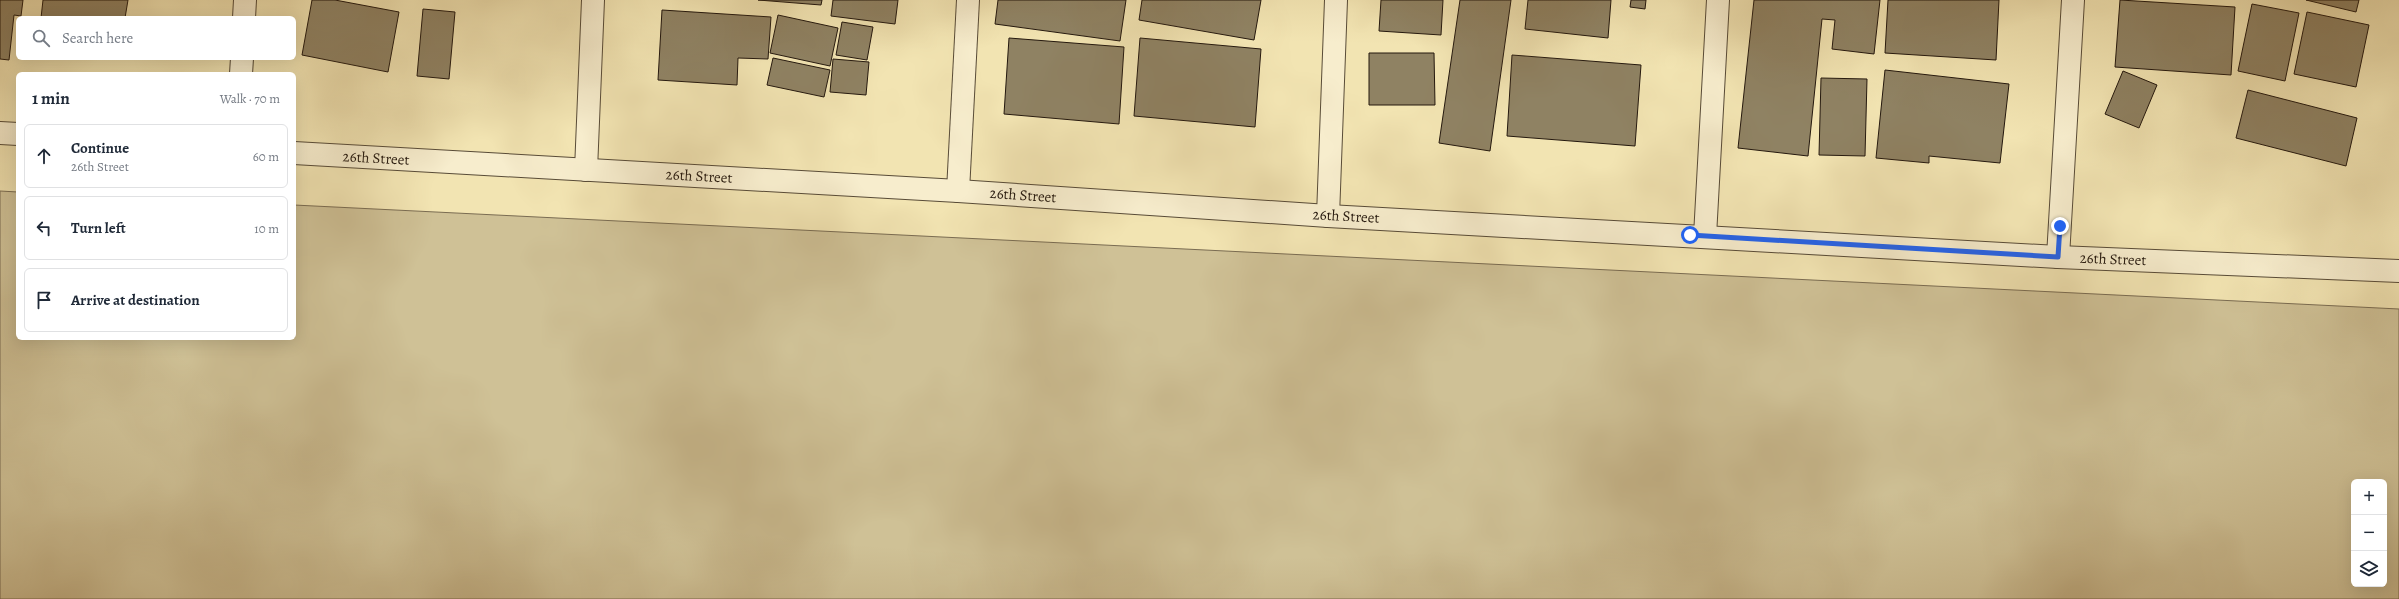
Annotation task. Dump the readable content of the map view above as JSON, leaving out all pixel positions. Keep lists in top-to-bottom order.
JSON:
{
  "streets": {
    "street": ["26th Street"]
  },
  "page": {
    "search": "Search here",
    "heading": ["1 min", "Walk · 70 m"],
    "list": [
      ["Continue", "26th Street", "60 m"],
      ["Turn left", "10 m"],
      "Arrive at destination"
    ],
    "map_buttons": ["+", "−"]
  }
}
